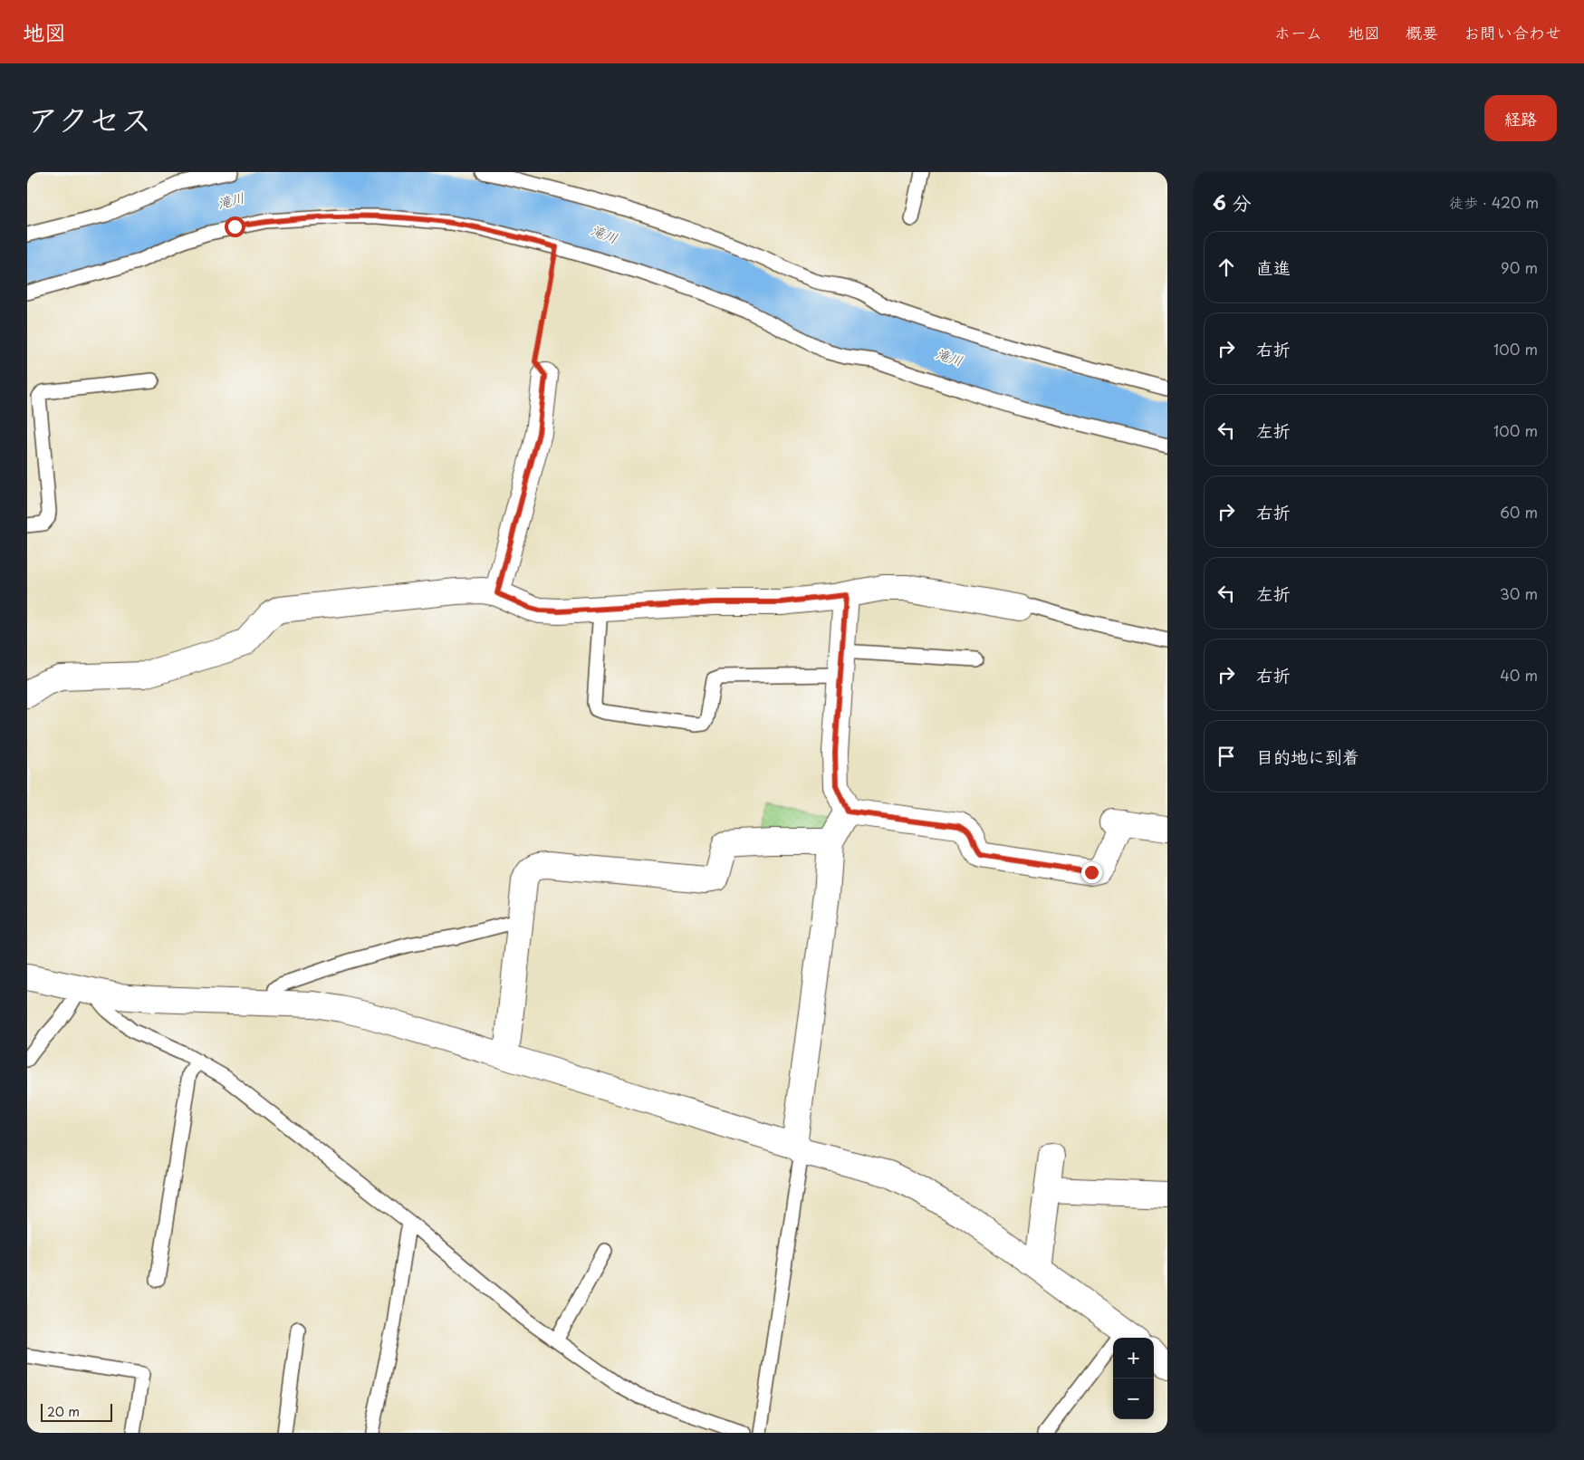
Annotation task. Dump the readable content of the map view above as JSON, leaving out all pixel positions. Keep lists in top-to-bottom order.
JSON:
{
  "water": ["滝川"],
  "scale_bar": "20 m",
  "page": {
    "header": "地図",
    "nav": [
      "ホーム",
      "地図",
      "概要",
      "お問い合わせ"
    ],
    "title": "アクセス",
    "buttons": "経路",
    "heading": ["6 分", "徒歩 · 420 m"],
    "list": [
      ["直進", "90 m"],
      ["右折", "100 m"],
      ["左折", "100 m"],
      ["右折", "60 m"],
      ["左折", "30 m"],
      ["右折", "40 m"],
      "目的地に到着"
    ],
    "map_buttons": ["+", "−"],
    "scale": "20 m"
  }
}
